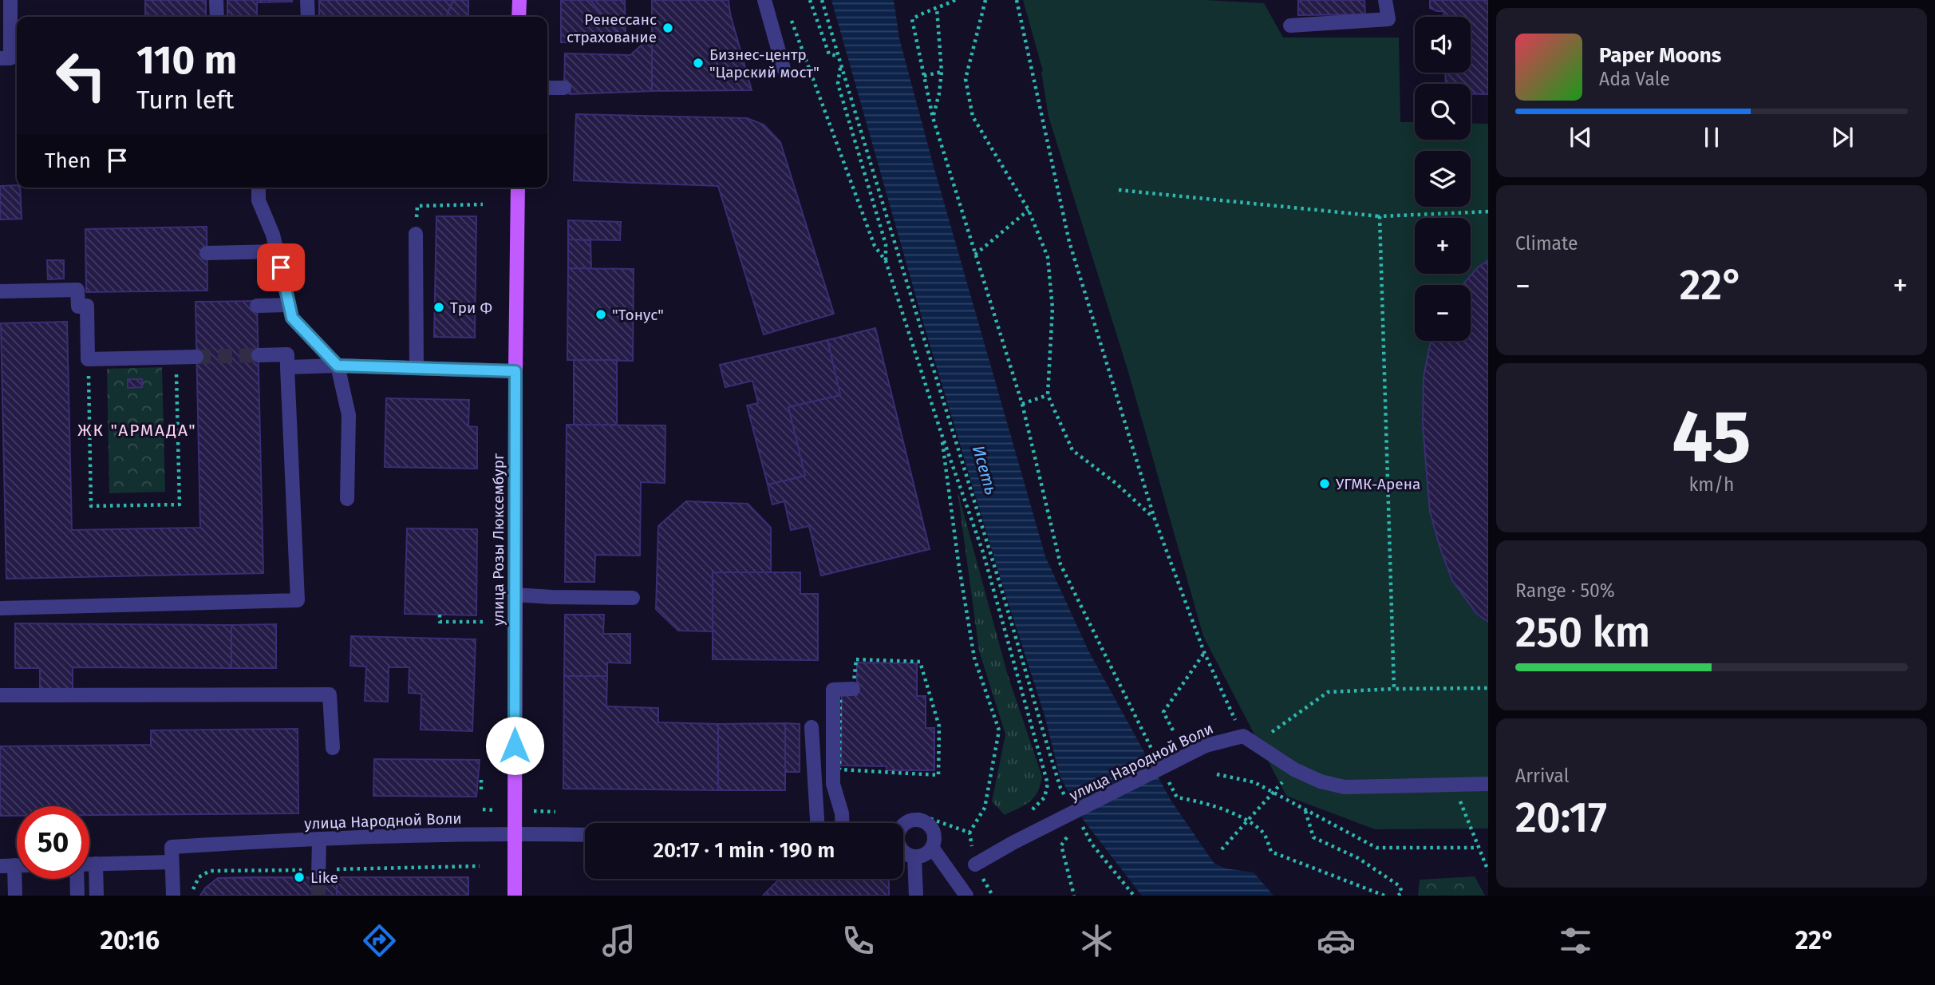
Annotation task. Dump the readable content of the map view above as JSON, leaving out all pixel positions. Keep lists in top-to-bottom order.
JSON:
{
  "streets": {
    "main road": ["улица Розы Люксембург"],
    "street": ["улица Народной Воли"]
  },
  "crossings": [
    ["улица Розы Люксембург", "улица Народной Воли"]
  ],
  "districts": ["ЖК \"АРМАДА\""],
  "water": ["Исеть"],
  "places": [
    "Ренессанс страхование",
    "Бизнес-центр \"Царский мост\"",
    "Три Ф",
    "\"Тонус\"",
    "УГМК-Арена",
    "Like"
  ],
  "page": {
    "map_buttons": ["+", "−"],
    "turn": ["110 m", "Turn left"],
    "song": ["Paper Moons", "Ada Vale"],
    "then": "Then",
    "tile": [
      "Climate",
      ["45", "km/h"],
      ["Range · 50%", "250 km"],
      ["Arrival", "20:17"]
    ],
    "heat": ["−", "22°", "+"],
    "limit": "50",
    "trip": "20:17 · 1 min · 190 m",
    "tabs": ["20:16", "22°"]
  }
}
